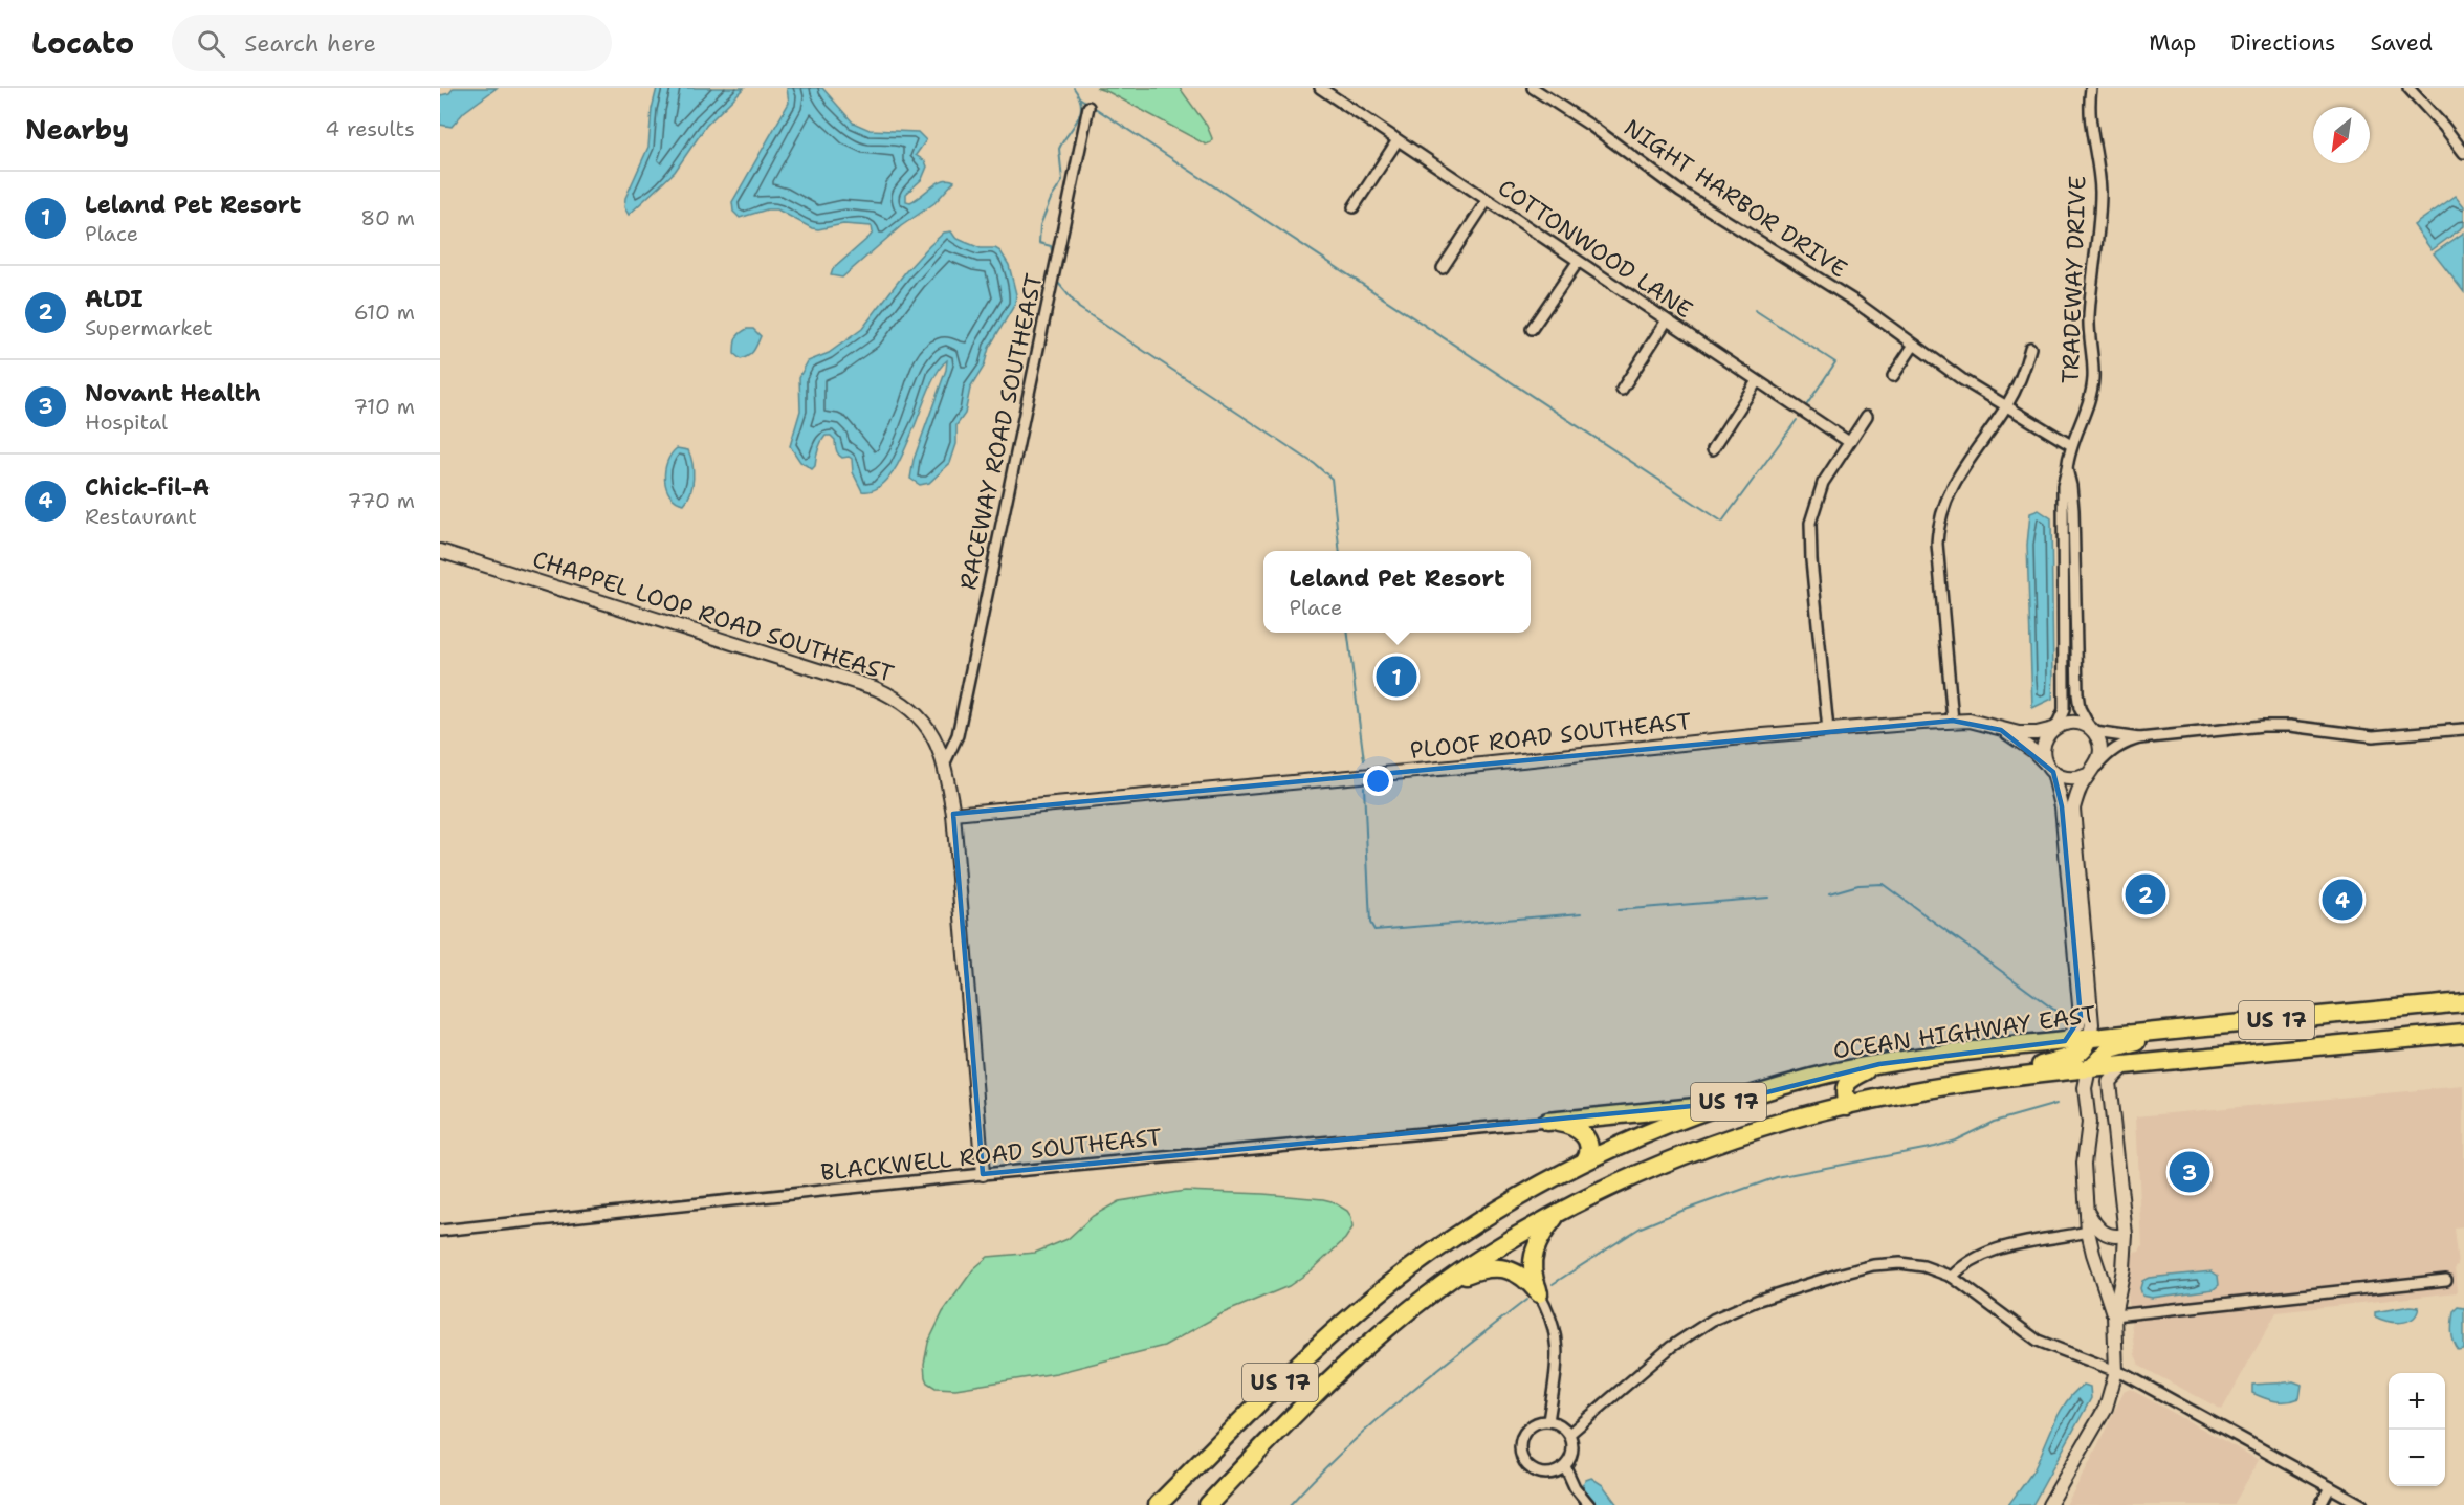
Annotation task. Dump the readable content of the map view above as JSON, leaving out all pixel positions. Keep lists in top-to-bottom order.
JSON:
{
  "streets": {
    "highway": ["US 17", "OCEAN HIGHWAY EAST"],
    "street": [
      "NIGHT HARBOR DRIVE",
      "COTTONWOOD LANE",
      "TRADEWAY DRIVE",
      "RACEWAY ROAD SOUTHEAST",
      "CHAPPEL LOOP ROAD SOUTHEAST",
      "PLOOF ROAD SOUTHEAST",
      "BLACKWELL ROAD SOUTHEAST"
    ]
  },
  "crossings": [
    ["NIGHT HARBOR DRIVE", "TRADEWAY DRIVE"],
    ["TRADEWAY DRIVE", "PLOOF ROAD SOUTHEAST"],
    ["RACEWAY ROAD SOUTHEAST", "CHAPPEL LOOP ROAD SOUTHEAST"],
    ["CHAPPEL LOOP ROAD SOUTHEAST", "PLOOF ROAD SOUTHEAST"],
    ["CHAPPEL LOOP ROAD SOUTHEAST", "BLACKWELL ROAD SOUTHEAST"]
  ],
  "north": "bottom left",
  "page": {
    "header": "Locato",
    "search": "Search here",
    "nav": ["Map", "Directions", "Saved"],
    "heading": ["Nearby", "4 results"],
    "list": [
      {
        "mark": "1",
        "name": "Leland Pet Resort",
        "note": "Place",
        "value": "80 m"
      },
      {
        "mark": "2",
        "name": "ALDI",
        "note": "Supermarket",
        "value": "610 m"
      },
      {
        "mark": "3",
        "name": "Novant Health",
        "note": "Hospital",
        "value": "710 m"
      },
      {
        "mark": "4",
        "name": "Chick-fil-A",
        "note": "Restaurant",
        "value": "770 m"
      }
    ],
    "popup": ["Leland Pet Resort", "Place"],
    "pins": [
      "1",
      "2",
      "4",
      "3"
    ],
    "map_buttons": ["+", "−"]
  }
}
